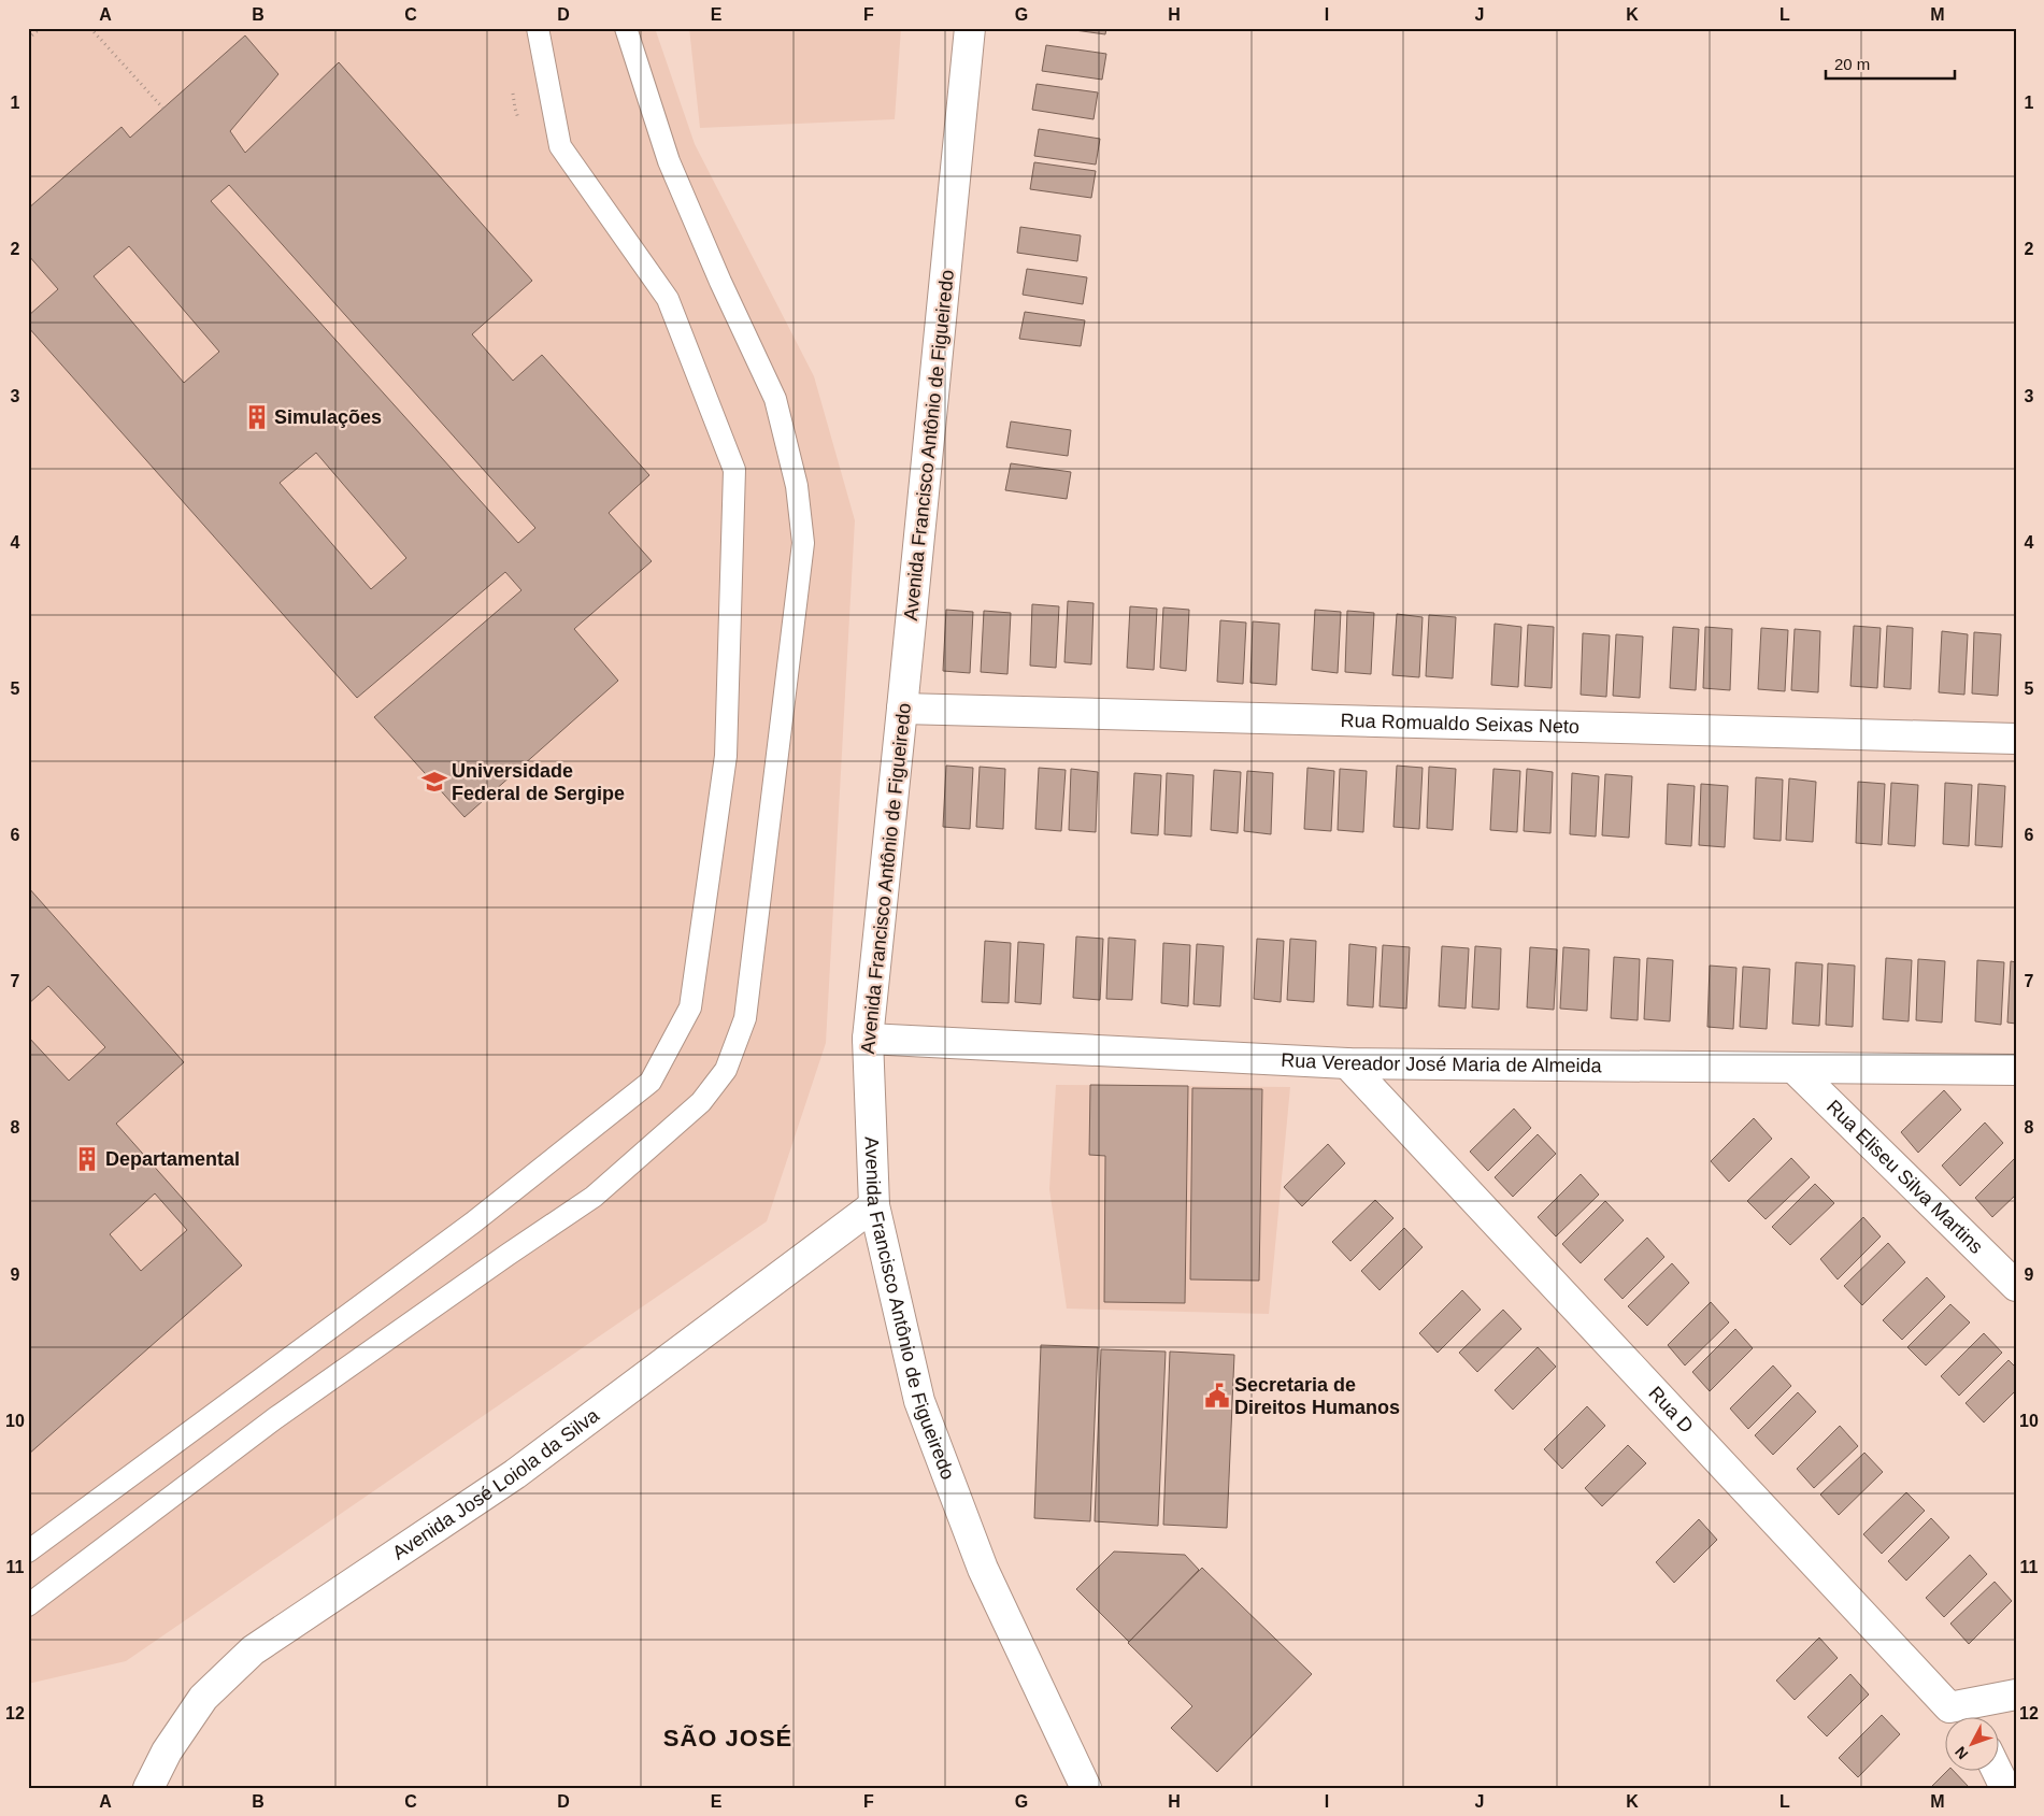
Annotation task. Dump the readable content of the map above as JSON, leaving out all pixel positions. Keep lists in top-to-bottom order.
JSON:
{
  "streets": {
    "street": [
      "Avenida Francisco Antônio de Figueiredo",
      "Rua Romualdo Seixas Neto",
      "Rua Vereador José Maria de Almeida",
      "Rua Eliseu Silva Martins",
      "Rua D",
      "Avenida José Loiola da Silva"
    ]
  },
  "crossings": [
    ["Avenida Francisco Antônio de Figueiredo", "Rua Romualdo Seixas Neto"],
    ["Avenida Francisco Antônio de Figueiredo", "Rua Vereador José Maria de Almeida"],
    ["Avenida Francisco Antônio de Figueiredo", "Avenida José Loiola da Silva"],
    ["Rua Vereador José Maria de Almeida", "Rua Eliseu Silva Martins"],
    ["Rua Vereador José Maria de Almeida", "Rua D"]
  ],
  "districts": ["SÃO JOSÉ"],
  "places": {
    "building": ["Simulações", "Departamental"],
    "school or university": ["Universidade Federal de Sergipe"],
    "public building": ["Secretaria de Direitos Humanos"]
  },
  "scale_bar": "20 m",
  "north": "bottom left",
  "grid": {
    "columns": [
      "A",
      "B",
      "C",
      "D",
      "E",
      "F",
      "G",
      "H",
      "I",
      "J",
      "K",
      "L",
      "M"
    ],
    "rows": [
      "1",
      "2",
      "3",
      "4",
      "5",
      "6",
      "7",
      "8",
      "9",
      "10",
      "11",
      "12"
    ]
  }
}
